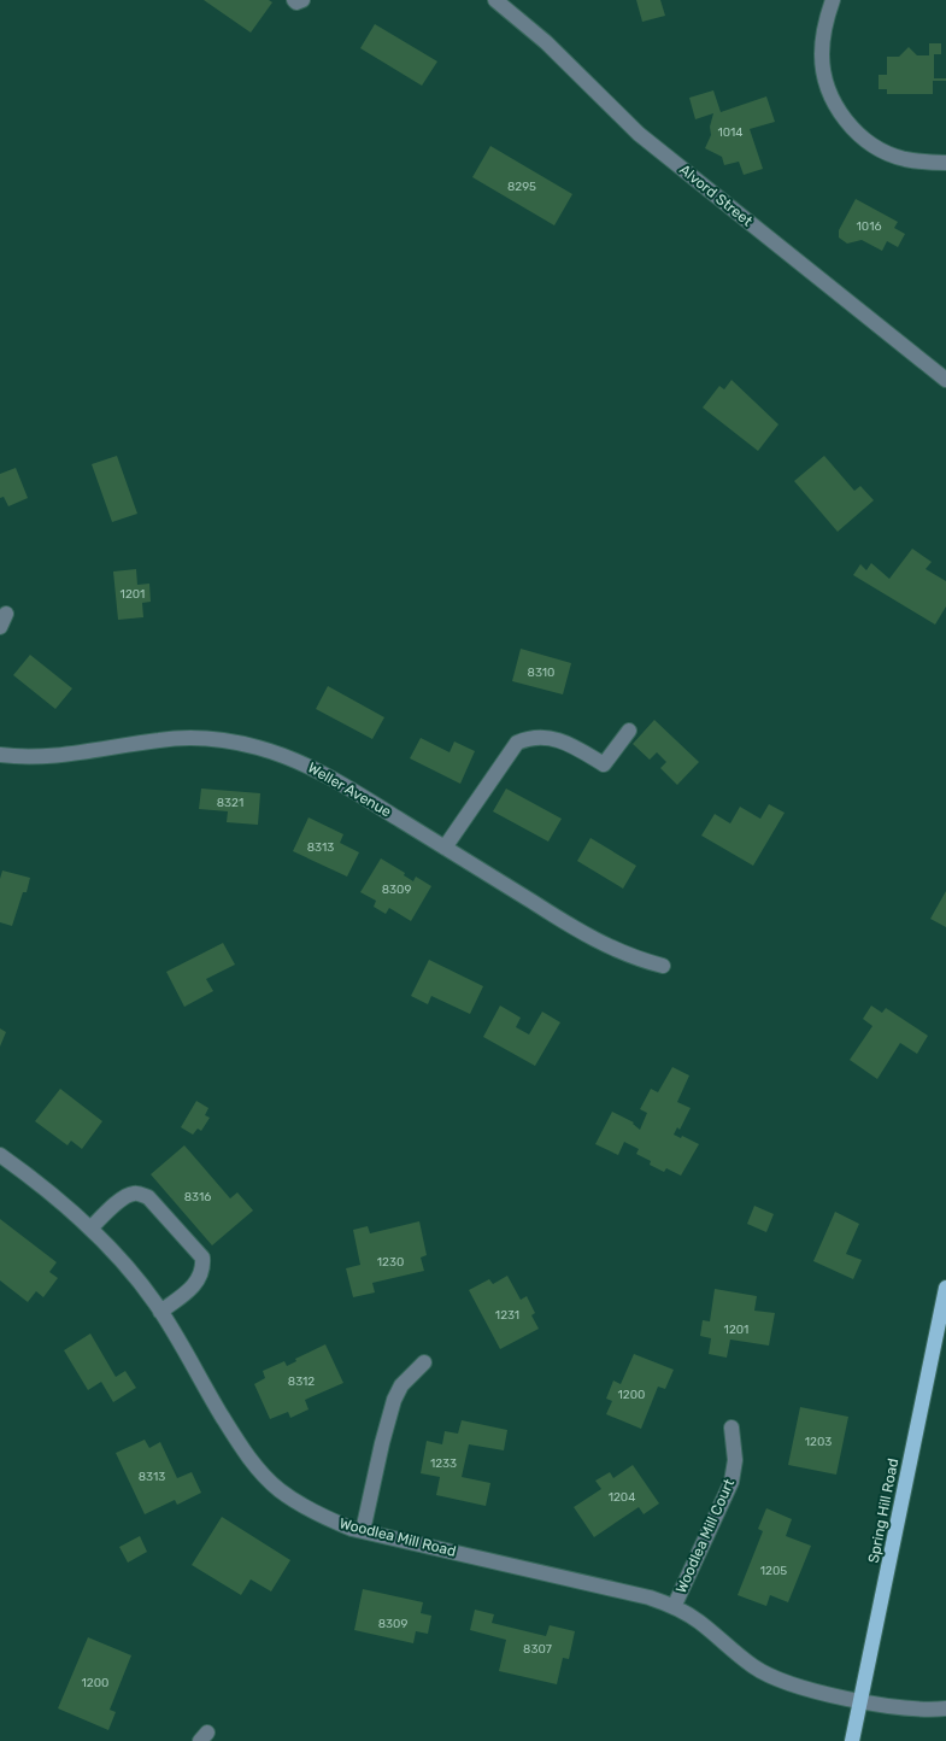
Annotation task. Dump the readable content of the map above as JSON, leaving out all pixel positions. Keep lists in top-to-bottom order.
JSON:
{
  "streets": {
    "main road": ["Spring Hill Road"],
    "street": [
      "Alvord Street",
      "Weller Avenue",
      "Woodlea Mill Court",
      "Woodlea Mill Road"
    ]
  },
  "crossings": [
    ["Spring Hill Road", "Woodlea Mill Road"],
    ["Woodlea Mill Court", "Woodlea Mill Road"]
  ],
  "house_numbers": [
    "1014",
    "8295",
    "1016",
    "1201",
    "8310",
    "8321",
    "8313",
    "8309",
    "8316",
    "1230",
    "1231",
    "1201",
    "8312",
    "1200",
    "1203",
    "1233",
    "8313",
    "1204",
    "1205",
    "8309",
    "8307",
    "1200"
  ]
}
